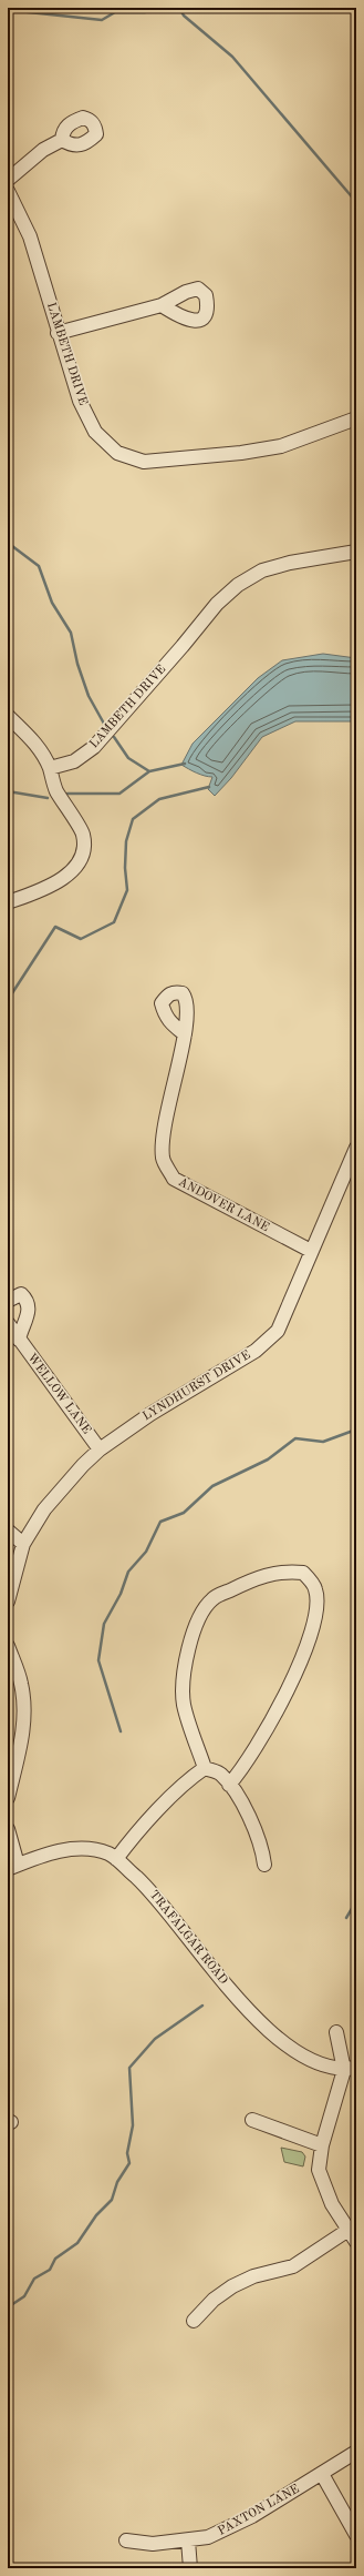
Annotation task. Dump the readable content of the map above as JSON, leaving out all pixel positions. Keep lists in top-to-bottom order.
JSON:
{
  "streets": {
    "street": [
      "LAMBETH DRIVE",
      "ANDOVER LANE",
      "LYNDHURST DRIVE",
      "WELLOW LANE",
      "TRAFALGAR ROAD",
      "PAXTON LANE"
    ]
  },
  "crossings": [
    ["ANDOVER LANE", "LYNDHURST DRIVE"],
    ["LYNDHURST DRIVE", "WELLOW LANE"]
  ]
}
